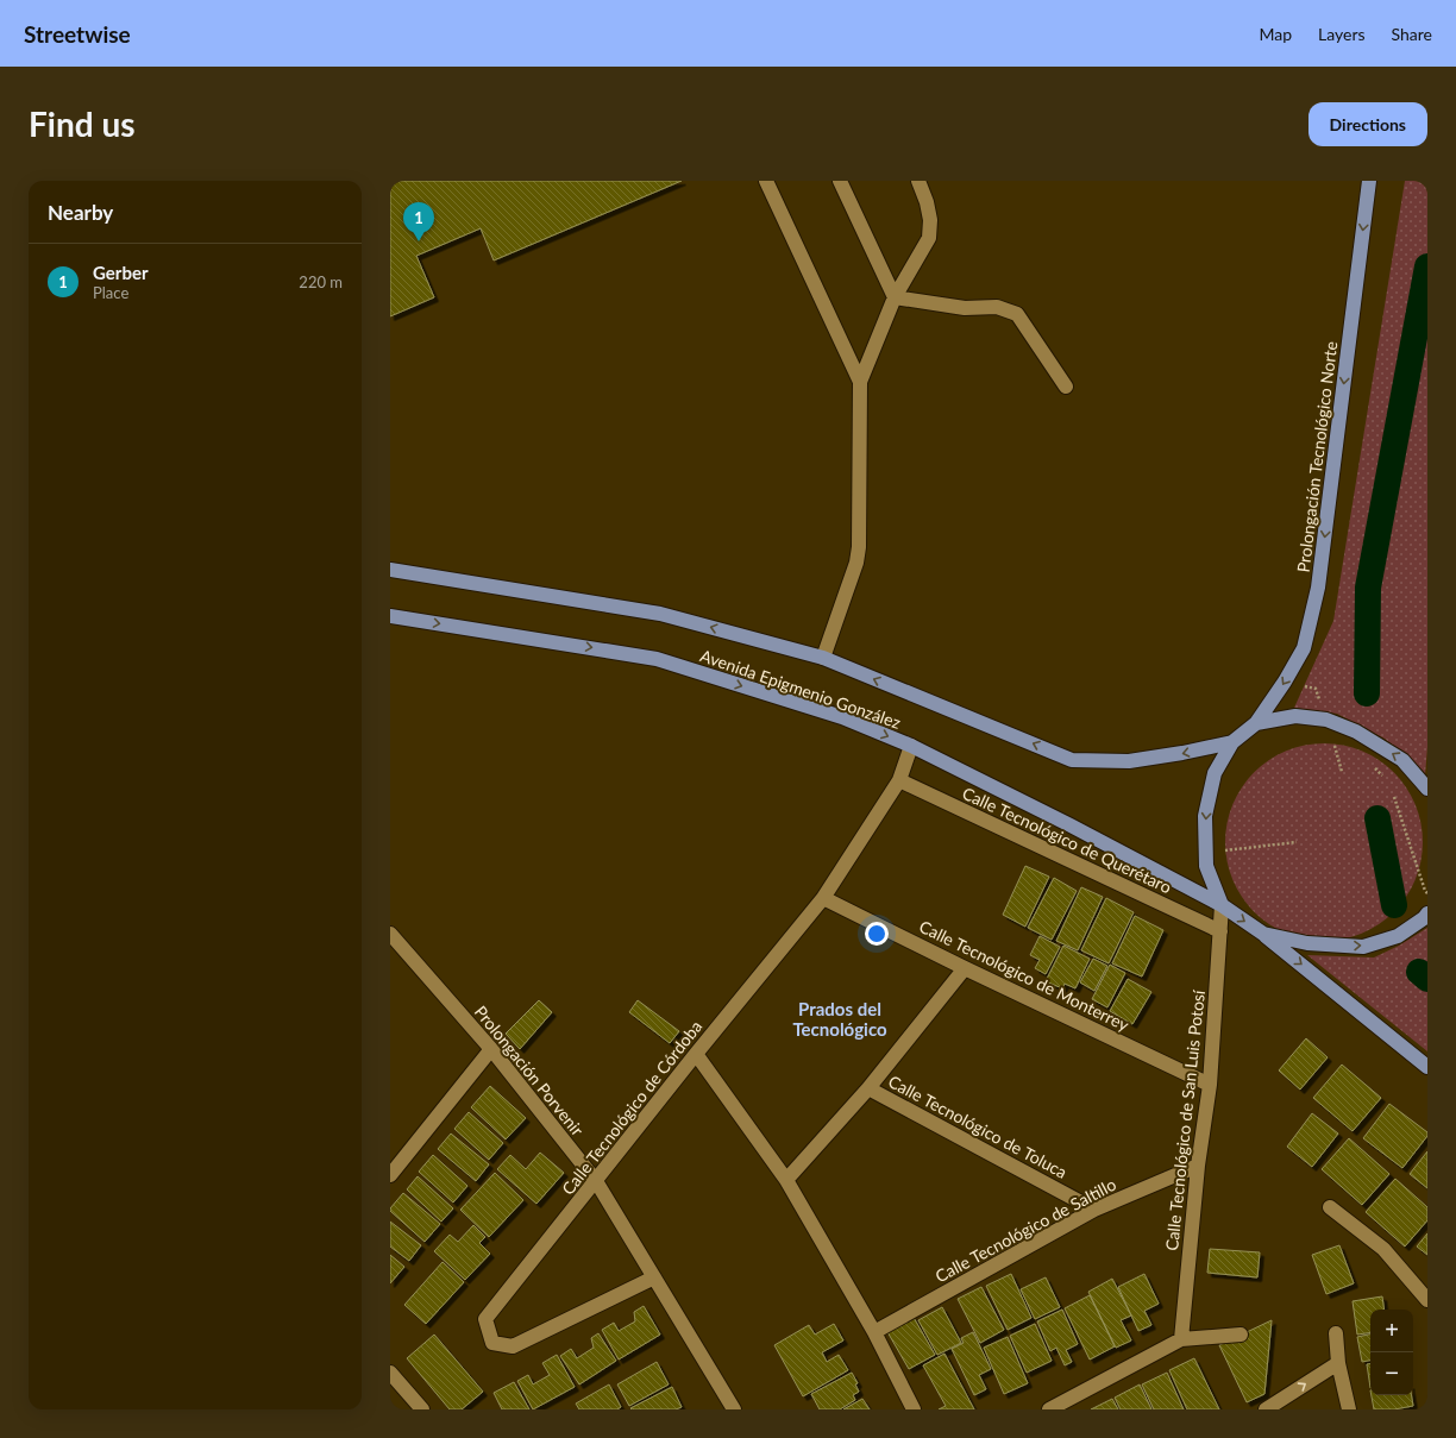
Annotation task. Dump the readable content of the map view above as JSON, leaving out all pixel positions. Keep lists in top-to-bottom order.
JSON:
{
  "streets": {
    "main road": ["Prolongación Tecnológico Norte", "Avenida Epigmenio González"],
    "street": [
      "Calle Tecnológico de Querétaro",
      "Calle Tecnológico de Monterrey",
      "Prolongación Porvenir",
      "Calle Tecnológico de Córdoba",
      "Calle Tecnológico de San Luis Potosí",
      "Calle Tecnológico de Toluca",
      "Calle Tecnológico de Saltillo"
    ]
  },
  "crossings": [
    ["Avenida Epigmenio González", "Calle Tecnológico de Córdoba"],
    ["Avenida Epigmenio González", "Calle Tecnológico de San Luis Potosí"],
    ["Calle Tecnológico de Querétaro", "Calle Tecnológico de Córdoba"],
    ["Calle Tecnológico de Querétaro", "Calle Tecnológico de San Luis Potosí"],
    ["Calle Tecnológico de Monterrey", "Calle Tecnológico de Córdoba"],
    ["Calle Tecnológico de Monterrey", "Calle Tecnológico de San Luis Potosí"],
    ["Prolongación Porvenir", "Calle Tecnológico de Córdoba"],
    ["Calle Tecnológico de San Luis Potosí", "Calle Tecnológico de Saltillo"],
    ["Calle Tecnológico de Toluca", "Calle Tecnológico de Saltillo"]
  ],
  "one_way": ["Prolongación Tecnológico Norte"],
  "districts": ["Prados del Tecnológico"],
  "page": {
    "header": "Streetwise",
    "nav": ["Map", "Layers", "Share"],
    "buttons": "Directions",
    "title": "Find us",
    "heading": "Nearby",
    "pins": "1",
    "list": [
      {
        "mark": "1",
        "name": "Gerber",
        "note": "Place",
        "value": "220 m"
      }
    ],
    "map_buttons": ["+", "−"]
  }
}
